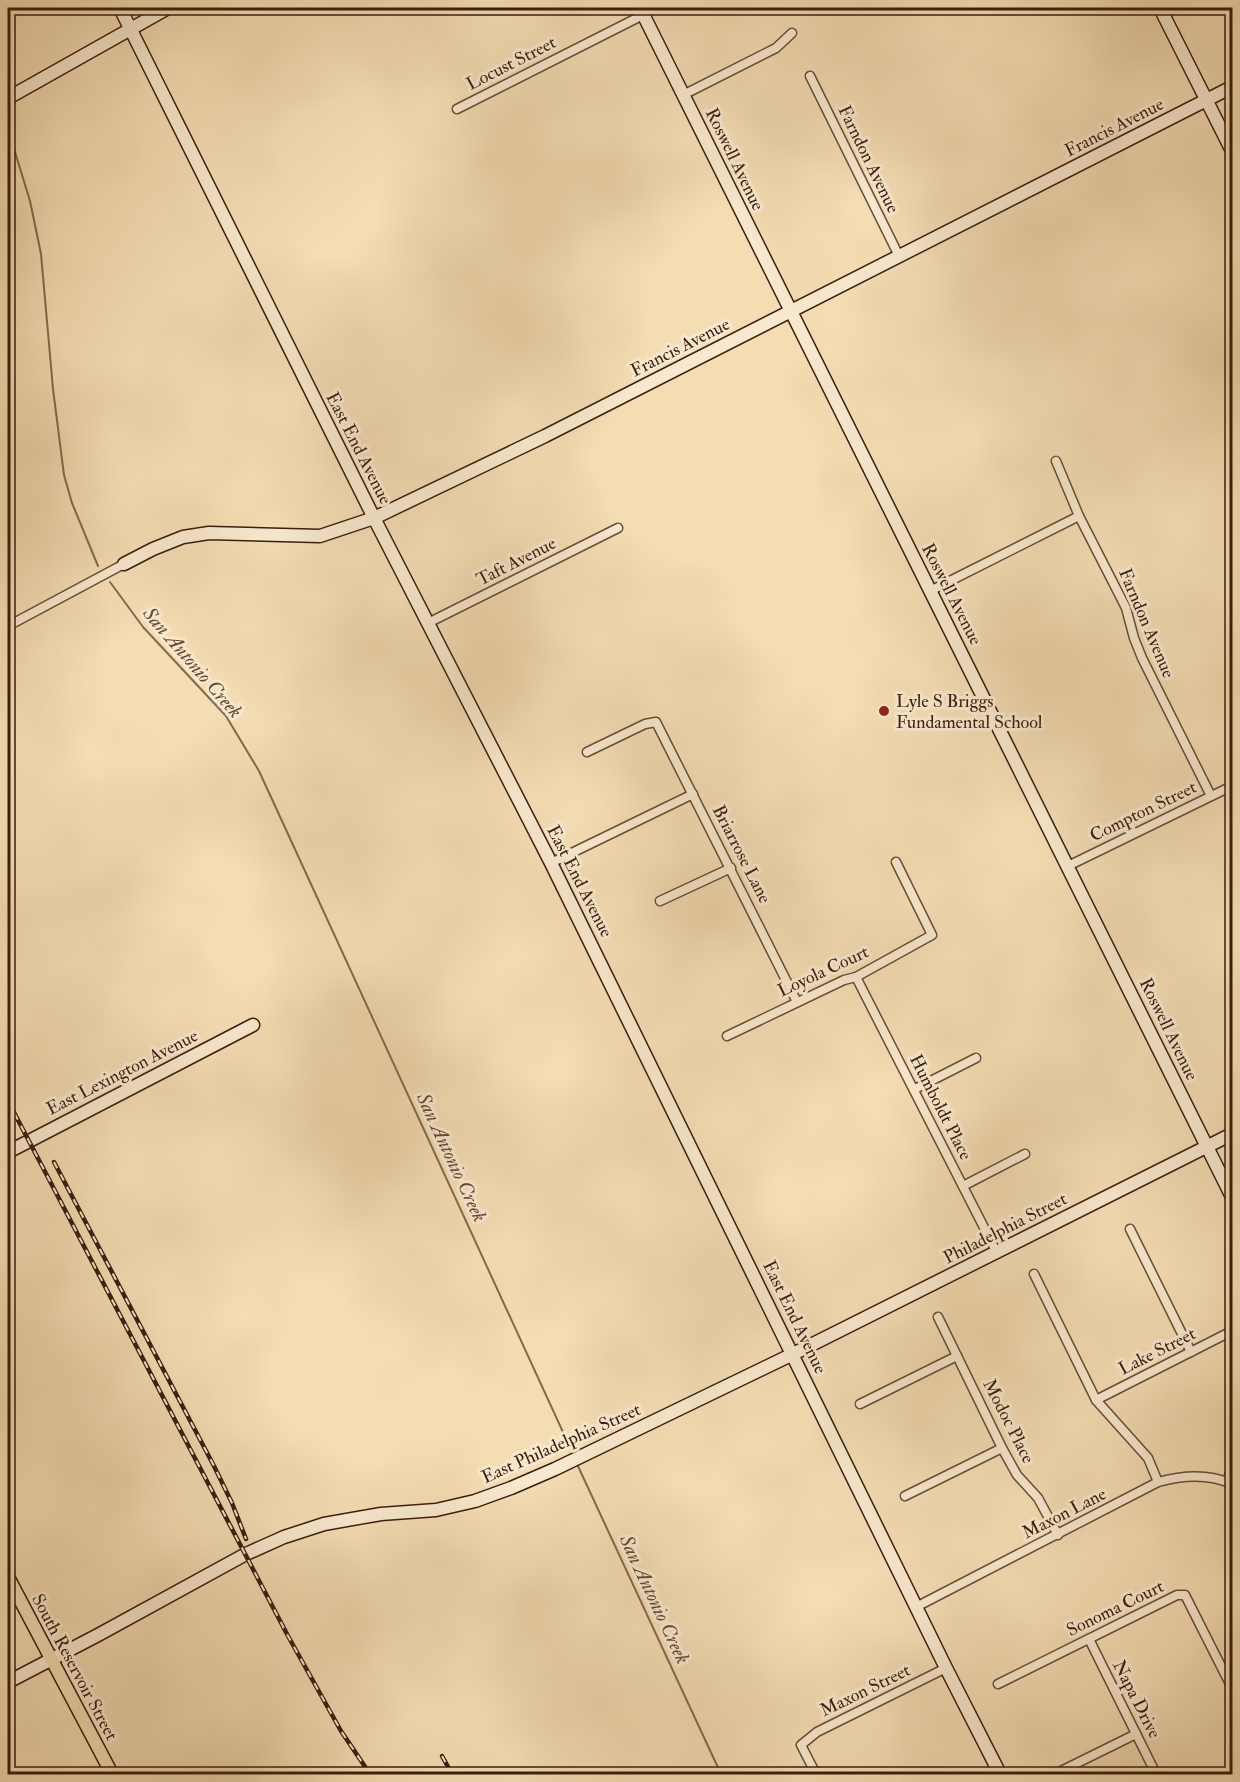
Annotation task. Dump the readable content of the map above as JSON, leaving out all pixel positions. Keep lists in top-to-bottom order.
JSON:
{
  "streets": {
    "main road": ["South Reservoir Street"],
    "street": [
      "Locust Street",
      "Francis Avenue",
      "Roswell Avenue",
      "Farndon Avenue",
      "East End Avenue",
      "Taft Avenue",
      "Compton Street",
      "Briarrose Lane",
      "Loyola Court",
      "East Lexington Avenue",
      "Humboldt Place",
      "Philadelphia Street",
      "Lake Street",
      "Modoc Place",
      "East Philadelphia Street",
      "Maxon Lane",
      "Sonoma Court",
      "Maxon Street",
      "Napa Drive"
    ]
  },
  "crossings": [
    ["Locust Street", "Roswell Avenue"],
    ["Francis Avenue", "Roswell Avenue"],
    ["Francis Avenue", "Farndon Avenue"],
    ["Francis Avenue", "East End Avenue"],
    ["Roswell Avenue", "Compton Street"],
    ["Roswell Avenue", "Philadelphia Street"],
    ["Farndon Avenue", "Compton Street"],
    ["East End Avenue", "Taft Avenue"],
    ["East End Avenue", "Philadelphia Street"],
    ["East End Avenue", "East Philadelphia Street"],
    ["East End Avenue", "Maxon Lane"],
    ["East End Avenue", "Maxon Street"],
    ["Briarrose Lane", "Loyola Court"],
    ["Loyola Court", "Humboldt Place"],
    ["Humboldt Place", "Philadelphia Street"],
    ["Philadelphia Street", "East Philadelphia Street"],
    ["Modoc Place", "Maxon Lane"],
    ["East Philadelphia Street", "South Reservoir Street"],
    ["Sonoma Court", "Napa Drive"]
  ],
  "water": ["San Antonio Creek"],
  "places": ["Lyle S Briggs Fundamental School"]
}
